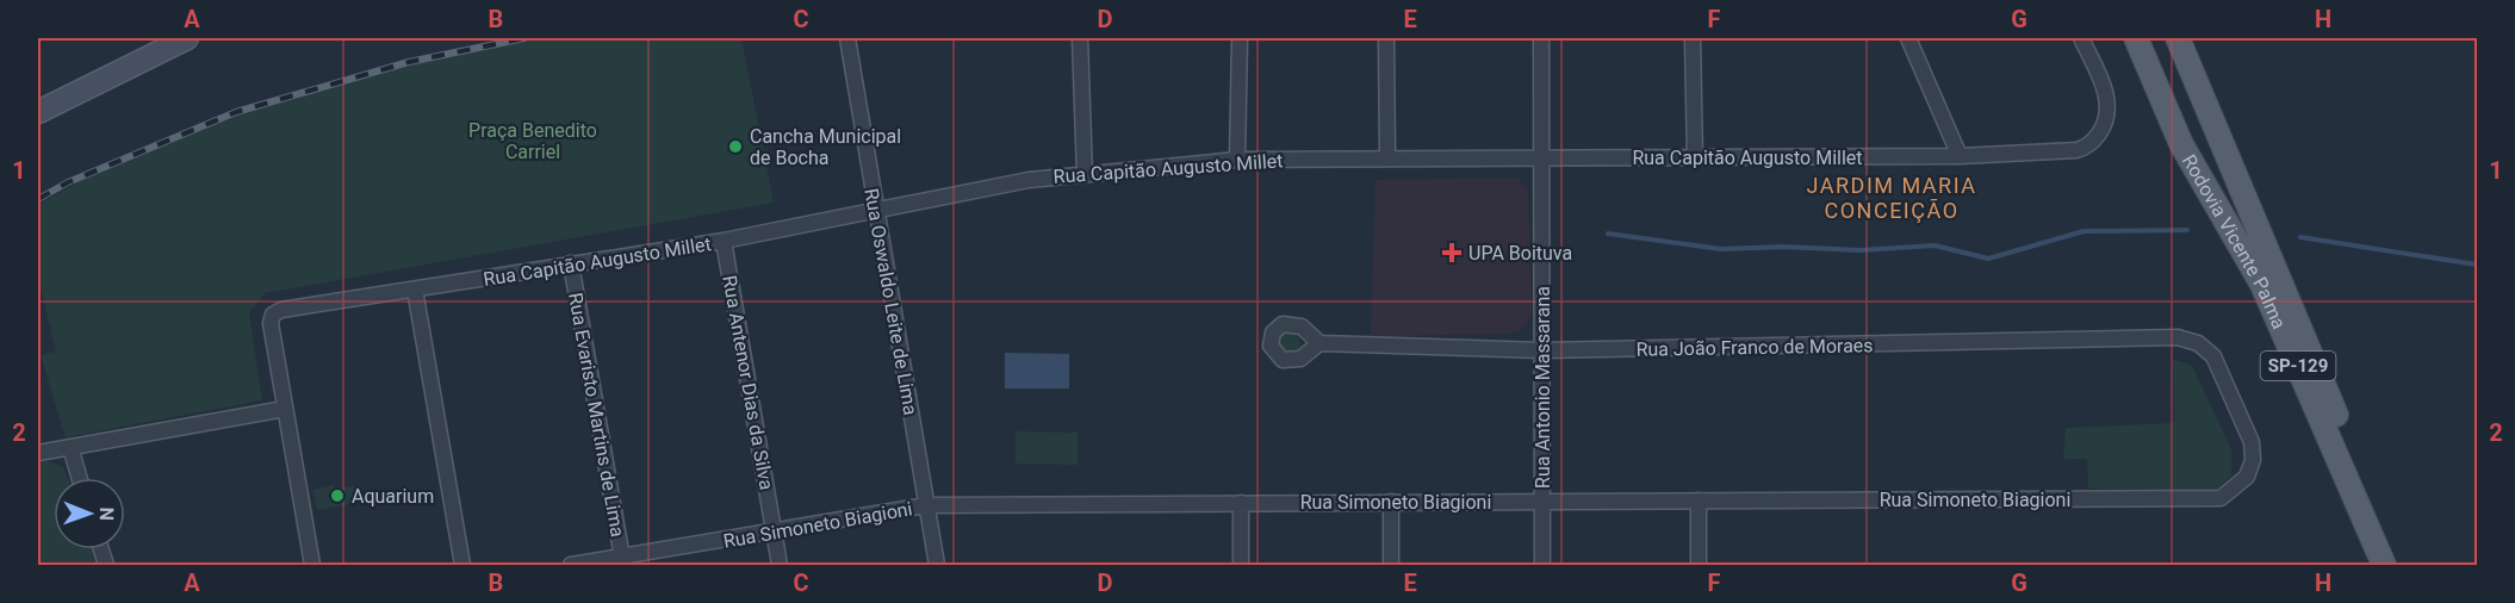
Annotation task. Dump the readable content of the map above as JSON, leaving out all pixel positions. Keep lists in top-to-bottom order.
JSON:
{
  "streets": {
    "main road": ["Rodovia Vicente Palma", "SP-129"],
    "street": [
      "Rua Capitão Augusto Millet",
      "Rua Oswaldo Leite de Lima",
      "Rua João Franco de Moraes",
      "Rua Antenor Dias da Silva",
      "Rua Antonio Massarana",
      "Rua Evaristo Martins de Lima",
      "Rua Simoneto Biagioni"
    ]
  },
  "crossings": [
    ["Rua Capitão Augusto Millet", "Rua Oswaldo Leite de Lima"],
    ["Rua Capitão Augusto Millet", "Rua Antenor Dias da Silva"],
    ["Rua Capitão Augusto Millet", "Rua Antonio Massarana"],
    ["Rua Capitão Augusto Millet", "Rua Evaristo Martins de Lima"],
    ["Rodovia Vicente Palma", "SP-129"],
    ["Rua Oswaldo Leite de Lima", "Rua Simoneto Biagioni"],
    ["Rua João Franco de Moraes", "Rua Antonio Massarana"],
    ["Rua João Franco de Moraes", "Rua Simoneto Biagioni"],
    ["Rua Antenor Dias da Silva", "Rua Simoneto Biagioni"],
    ["Rua Antonio Massarana", "Rua Simoneto Biagioni"],
    ["Rua Evaristo Martins de Lima", "Rua Simoneto Biagioni"]
  ],
  "districts": ["JARDIM MARIA CONCEIÇÃO"],
  "parks": ["Praça Benedito Carriel"],
  "places": {
    "other": ["Cancha Municipal de Bocha", "Aquarium"],
    "health": ["UPA Boituva"]
  },
  "north": "right",
  "grid": {
    "columns": [
      "A",
      "B",
      "C",
      "D",
      "E",
      "F",
      "G",
      "H"
    ],
    "rows": ["1", "2"]
  }
}
